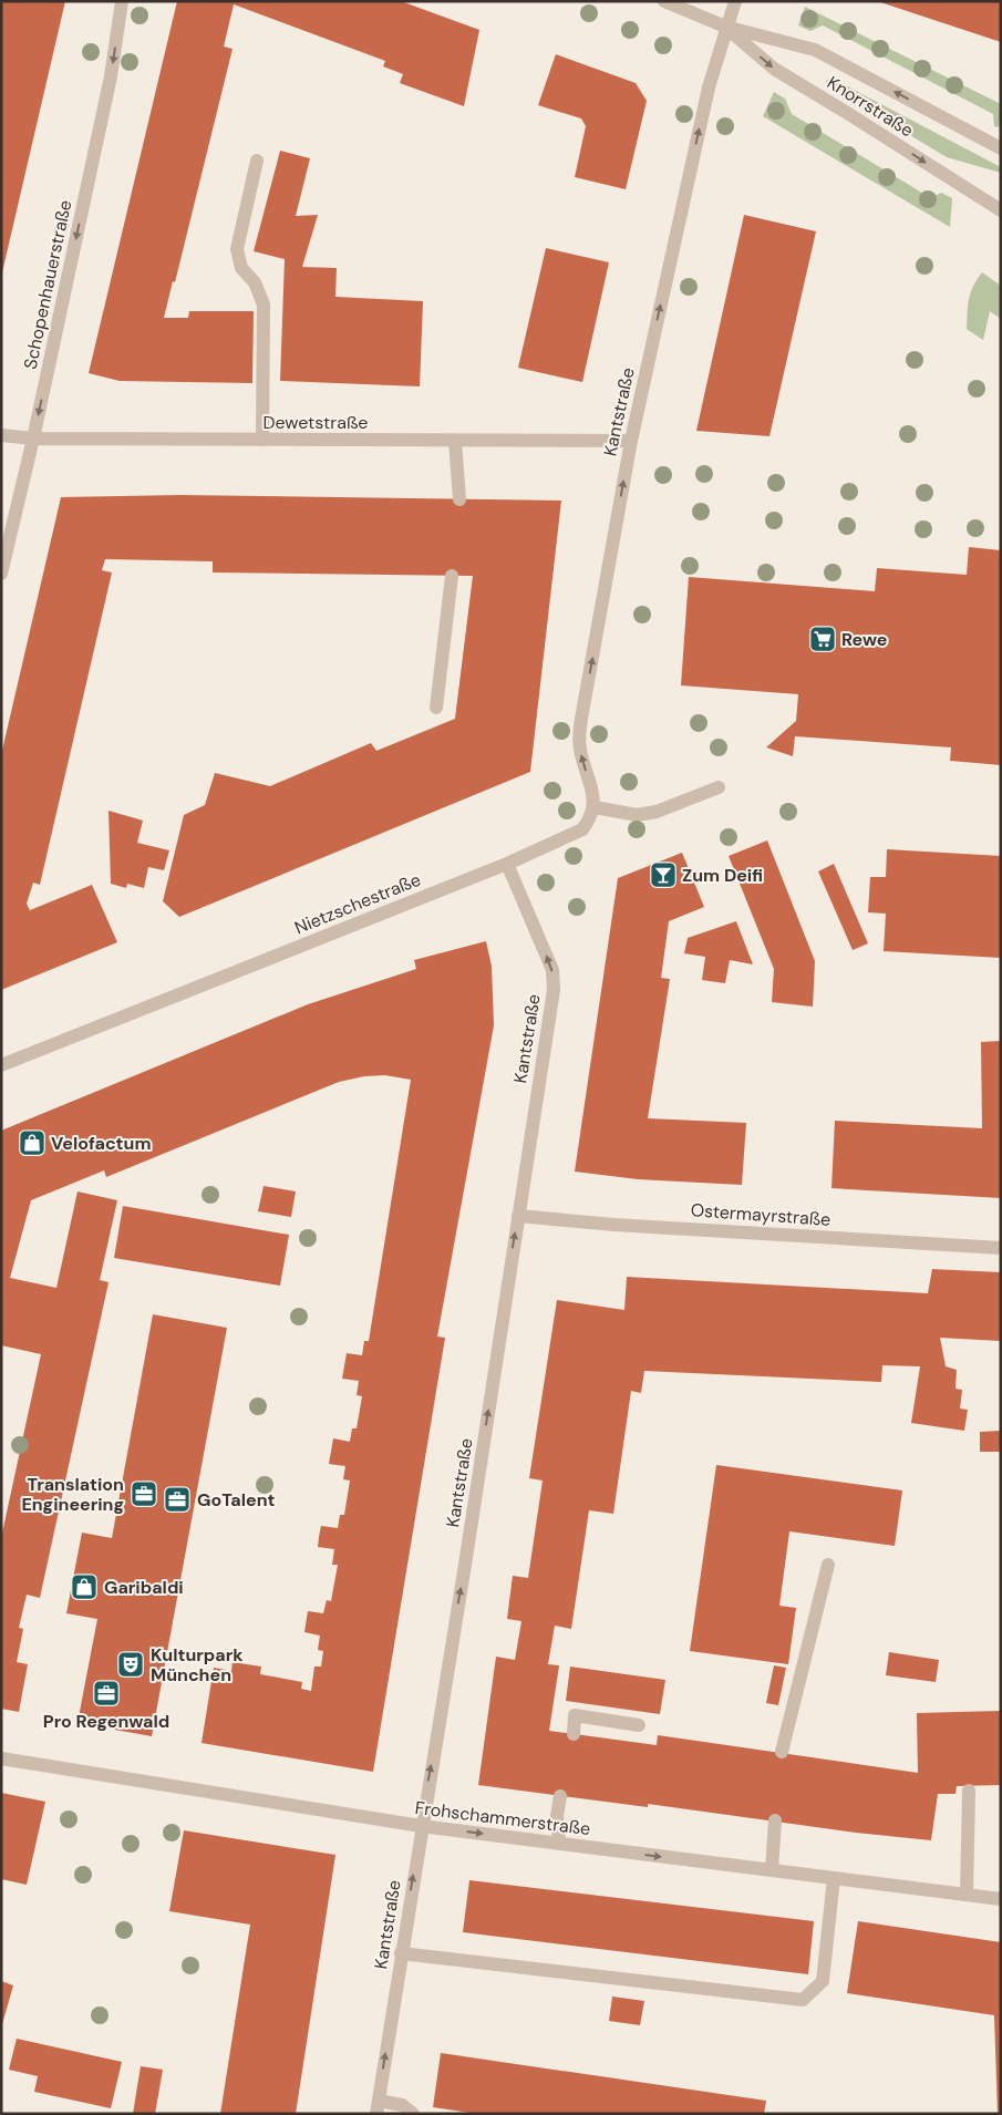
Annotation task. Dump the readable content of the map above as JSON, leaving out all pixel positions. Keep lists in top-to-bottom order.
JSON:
{
  "streets": {
    "street": [
      "Knorrstraße",
      "Schopenhauerstraße",
      "Kantstraße",
      "Dewetstraße",
      "Nietzschestraße",
      "Ostermayrstraße",
      "Frohschammerstraße"
    ]
  },
  "crossings": [
    ["Knorrstraße", "Kantstraße"],
    ["Schopenhauerstraße", "Dewetstraße"],
    ["Kantstraße", "Dewetstraße"],
    ["Kantstraße", "Nietzschestraße"],
    ["Kantstraße", "Ostermayrstraße"],
    ["Kantstraße", "Frohschammerstraße"]
  ],
  "one_way": ["Schopenhauerstraße", "Kantstraße", "Frohschammerstraße"],
  "places": {
    "supermarket": ["Rewe"],
    "bar": ["Zum Deifi"],
    "shop": ["Velofactum", "Garibaldi"],
    "office": ["Translation Engineering", "GoTalent", "Pro Regenwald"],
    "theatre": ["Kulturpark München"]
  }
}
